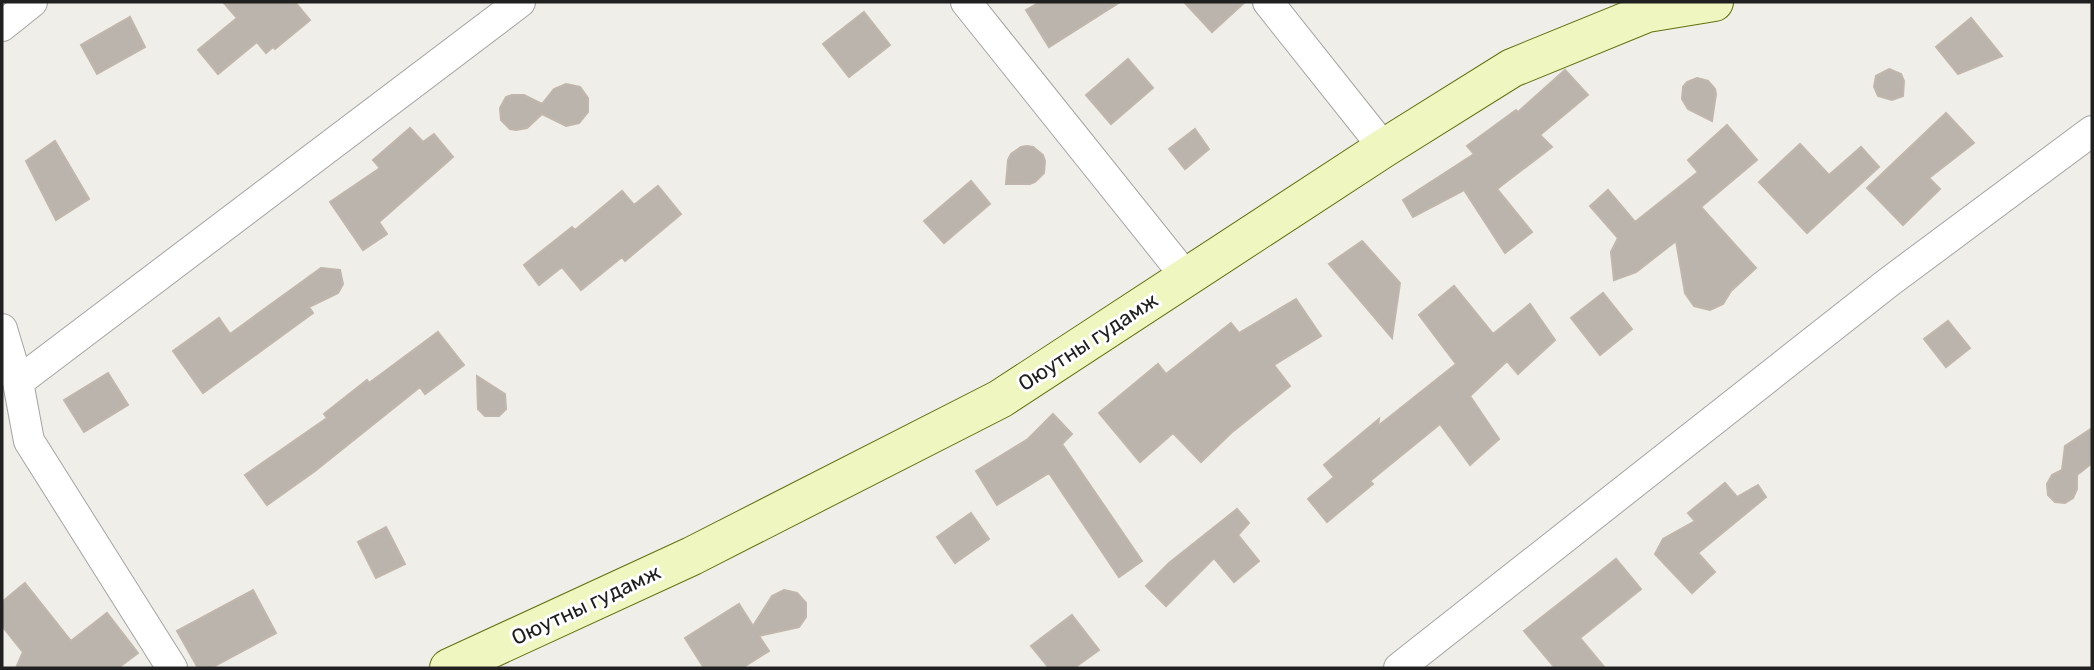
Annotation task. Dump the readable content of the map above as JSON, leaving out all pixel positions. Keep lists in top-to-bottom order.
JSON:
{
  "streets": {
    "street": ["Оюутны гудамж"]
  }
}
